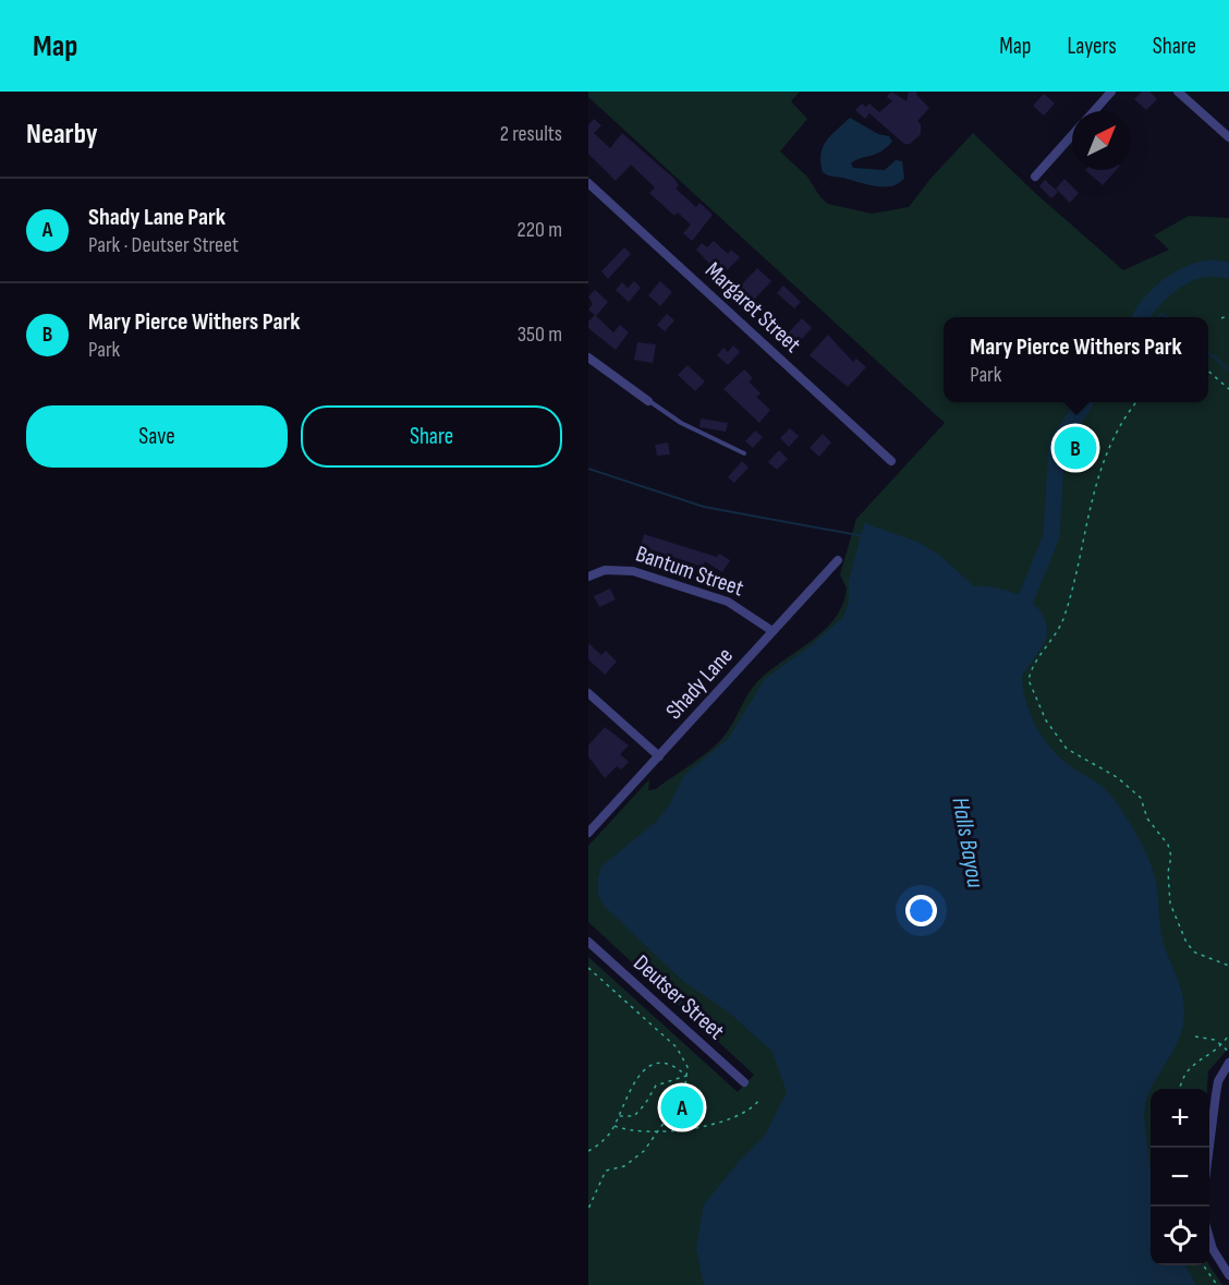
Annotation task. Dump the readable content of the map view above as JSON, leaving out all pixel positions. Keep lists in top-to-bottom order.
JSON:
{
  "streets": {
    "street": [
      "Margaret Street",
      "Bantum Street",
      "Shady Lane",
      "Deutser Street"
    ]
  },
  "crossings": [
    ["Bantum Street", "Shady Lane"]
  ],
  "water": ["Halls Bayou"],
  "north": "top right",
  "page": {
    "header": "Map",
    "nav": ["Map", "Layers", "Share"],
    "heading": ["Nearby", "2 results"],
    "list": [
      {
        "mark": "A",
        "name": "Shady Lane Park",
        "note": "Park · Deutser Street",
        "value": "220 m"
      },
      {
        "mark": "B",
        "name": "Mary Pierce Withers Park",
        "note": "Park",
        "value": "350 m"
      }
    ],
    "popup": ["Mary Pierce Withers Park", "Park"],
    "buttons": ["Save", "Share"],
    "pins": ["B", "A"],
    "map_buttons": ["+", "−"]
  }
}
